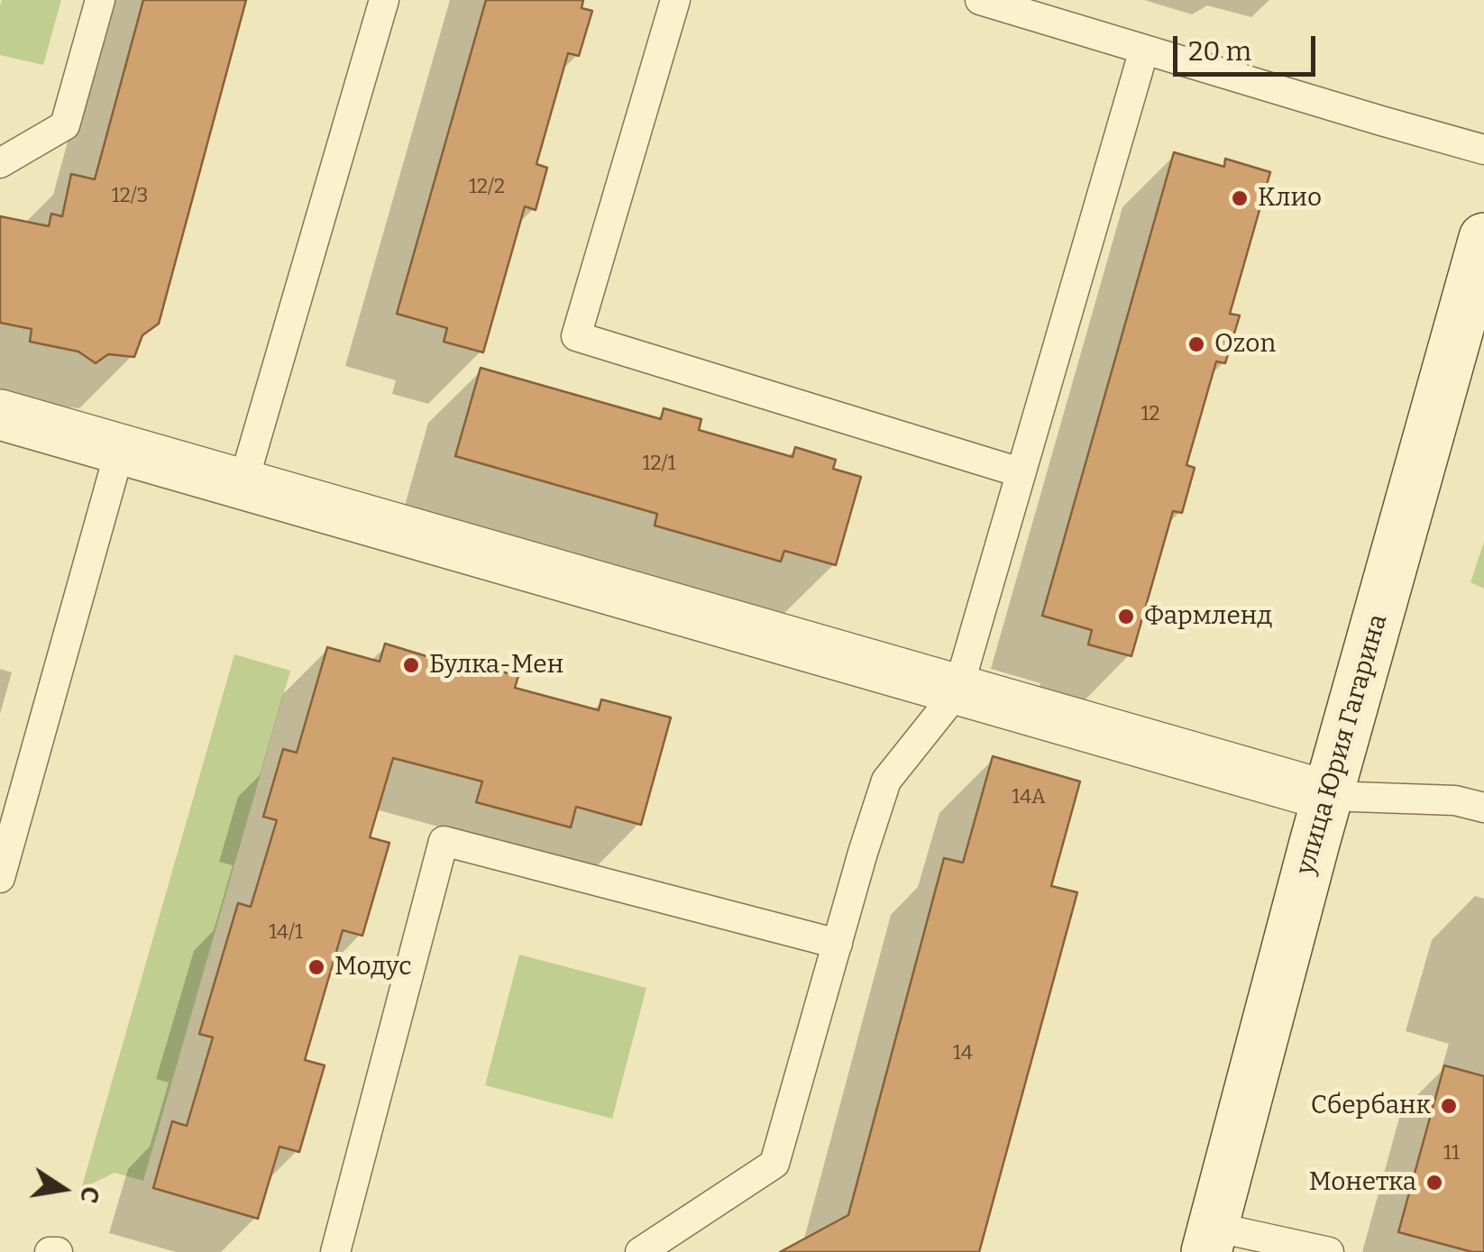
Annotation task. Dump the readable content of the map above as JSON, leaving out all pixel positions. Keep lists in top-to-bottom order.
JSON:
{
  "streets": {
    "street": ["улица Юрия Гагарина"]
  },
  "places": [
    "Клио",
    "Ozon",
    "Фармленд",
    "Булка-Мен",
    "Модус",
    "Сбербанк",
    "Монетка"
  ],
  "house_numbers": [
    "12/2",
    "12/3",
    "12",
    "12/1",
    "14А",
    "14/1",
    "14",
    "11"
  ],
  "scale_bar": "20 m",
  "north": "right"
}
